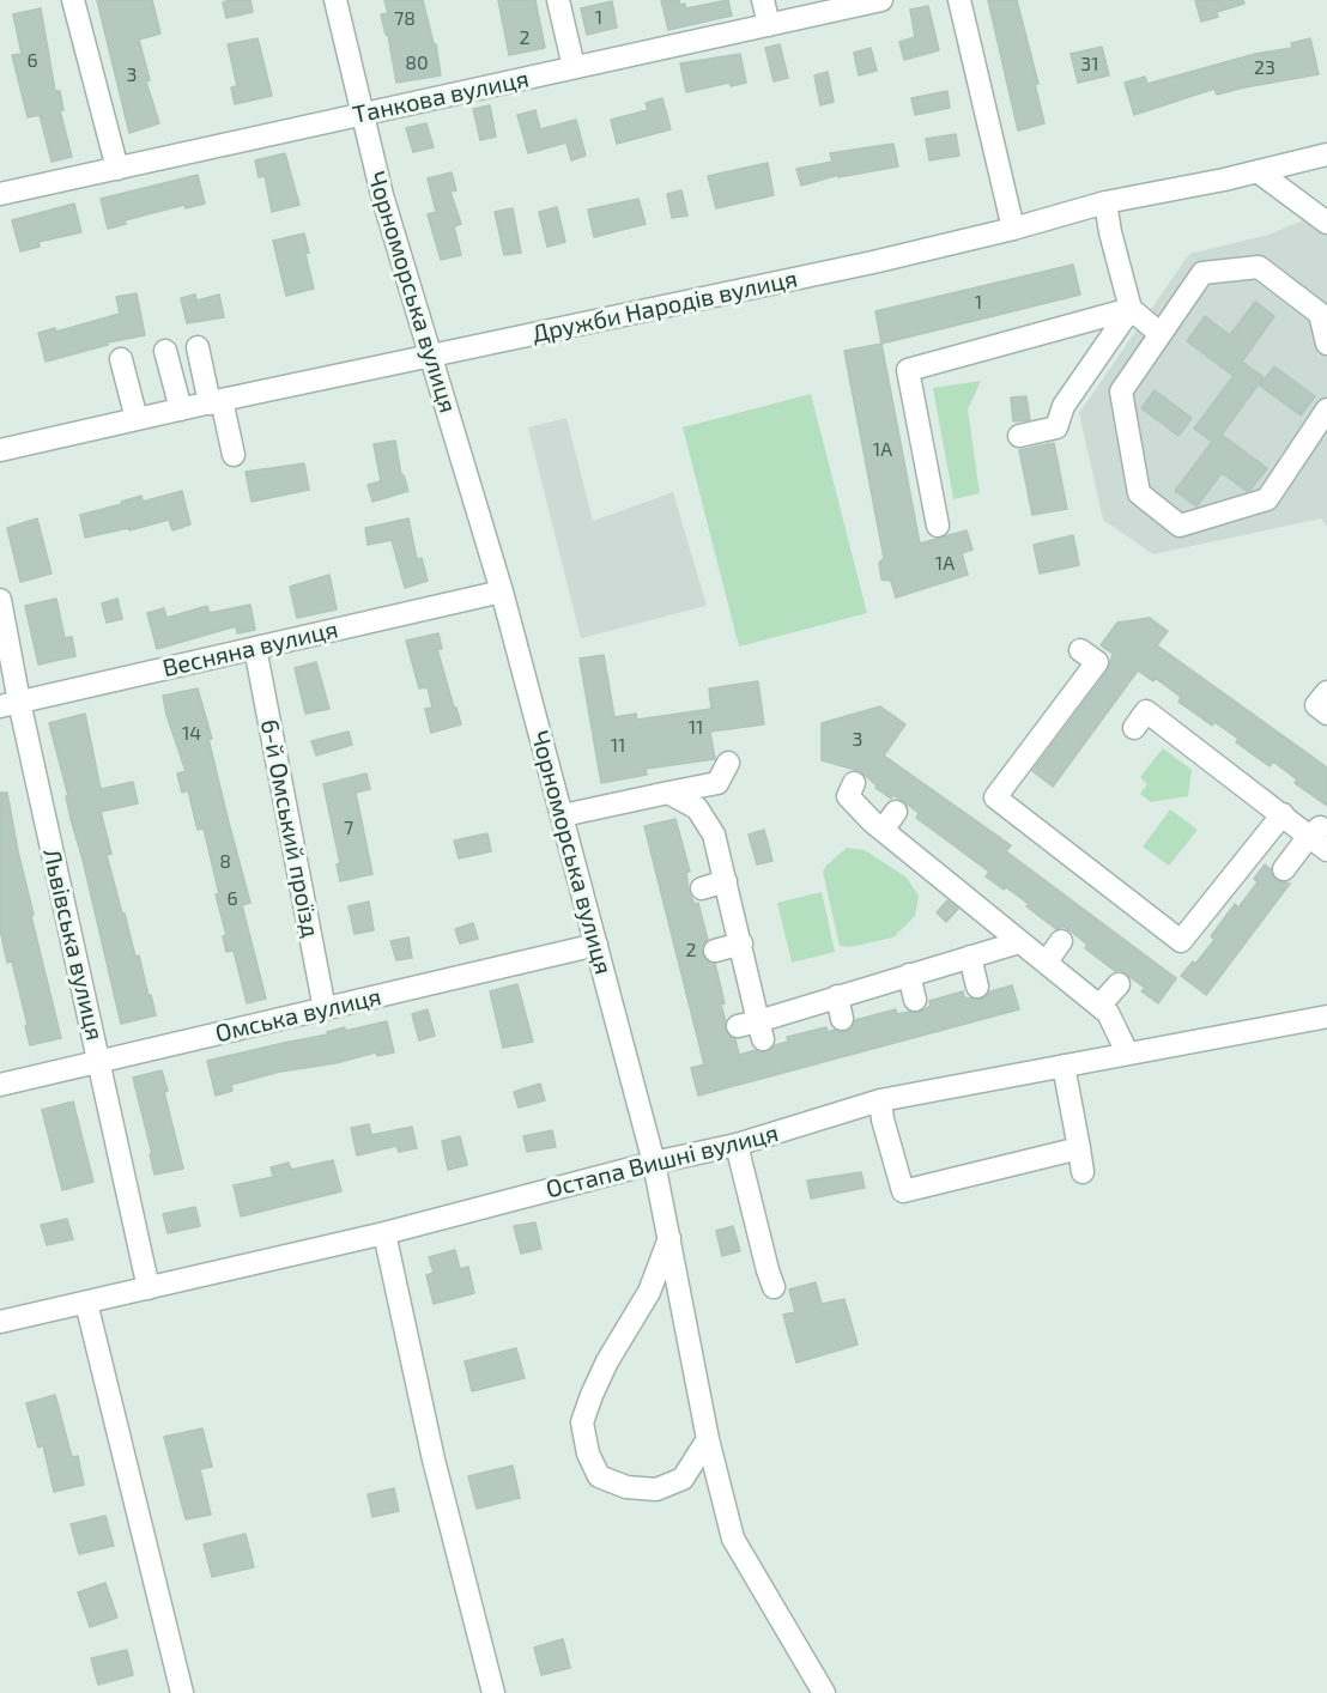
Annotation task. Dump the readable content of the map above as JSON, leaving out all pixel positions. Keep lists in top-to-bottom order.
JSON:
{
  "streets": {
    "street": [
      "Танкова вулиця",
      "Чорноморська вулиця",
      "Дружби Народів вулиця",
      "Весняна вулиця",
      "6-й Омський проїзд",
      "Львівська вулиця",
      "Омська вулиця",
      "Остапа Вишні вулиця"
    ]
  },
  "crossings": [
    ["Танкова вулиця", "Чорноморська вулиця"],
    ["Чорноморська вулиця", "Дружби Народів вулиця"],
    ["Чорноморська вулиця", "Весняна вулиця"],
    ["Чорноморська вулиця", "Омська вулиця"],
    ["Чорноморська вулиця", "Остапа Вишні вулиця"],
    ["Весняна вулиця", "6-й Омський проїзд"],
    ["Весняна вулиця", "Львівська вулиця"],
    ["6-й Омський проїзд", "Омська вулиця"],
    ["Львівська вулиця", "Омська вулиця"],
    ["Львівська вулиця", "Остапа Вишні вулиця"]
  ],
  "house_numbers": [
    "1",
    "78",
    "2",
    "6",
    "80",
    "31",
    "23",
    "3",
    "1",
    "1А",
    "1А",
    "11",
    "14",
    "3",
    "11",
    "7",
    "8",
    "6",
    "2"
  ]
}
